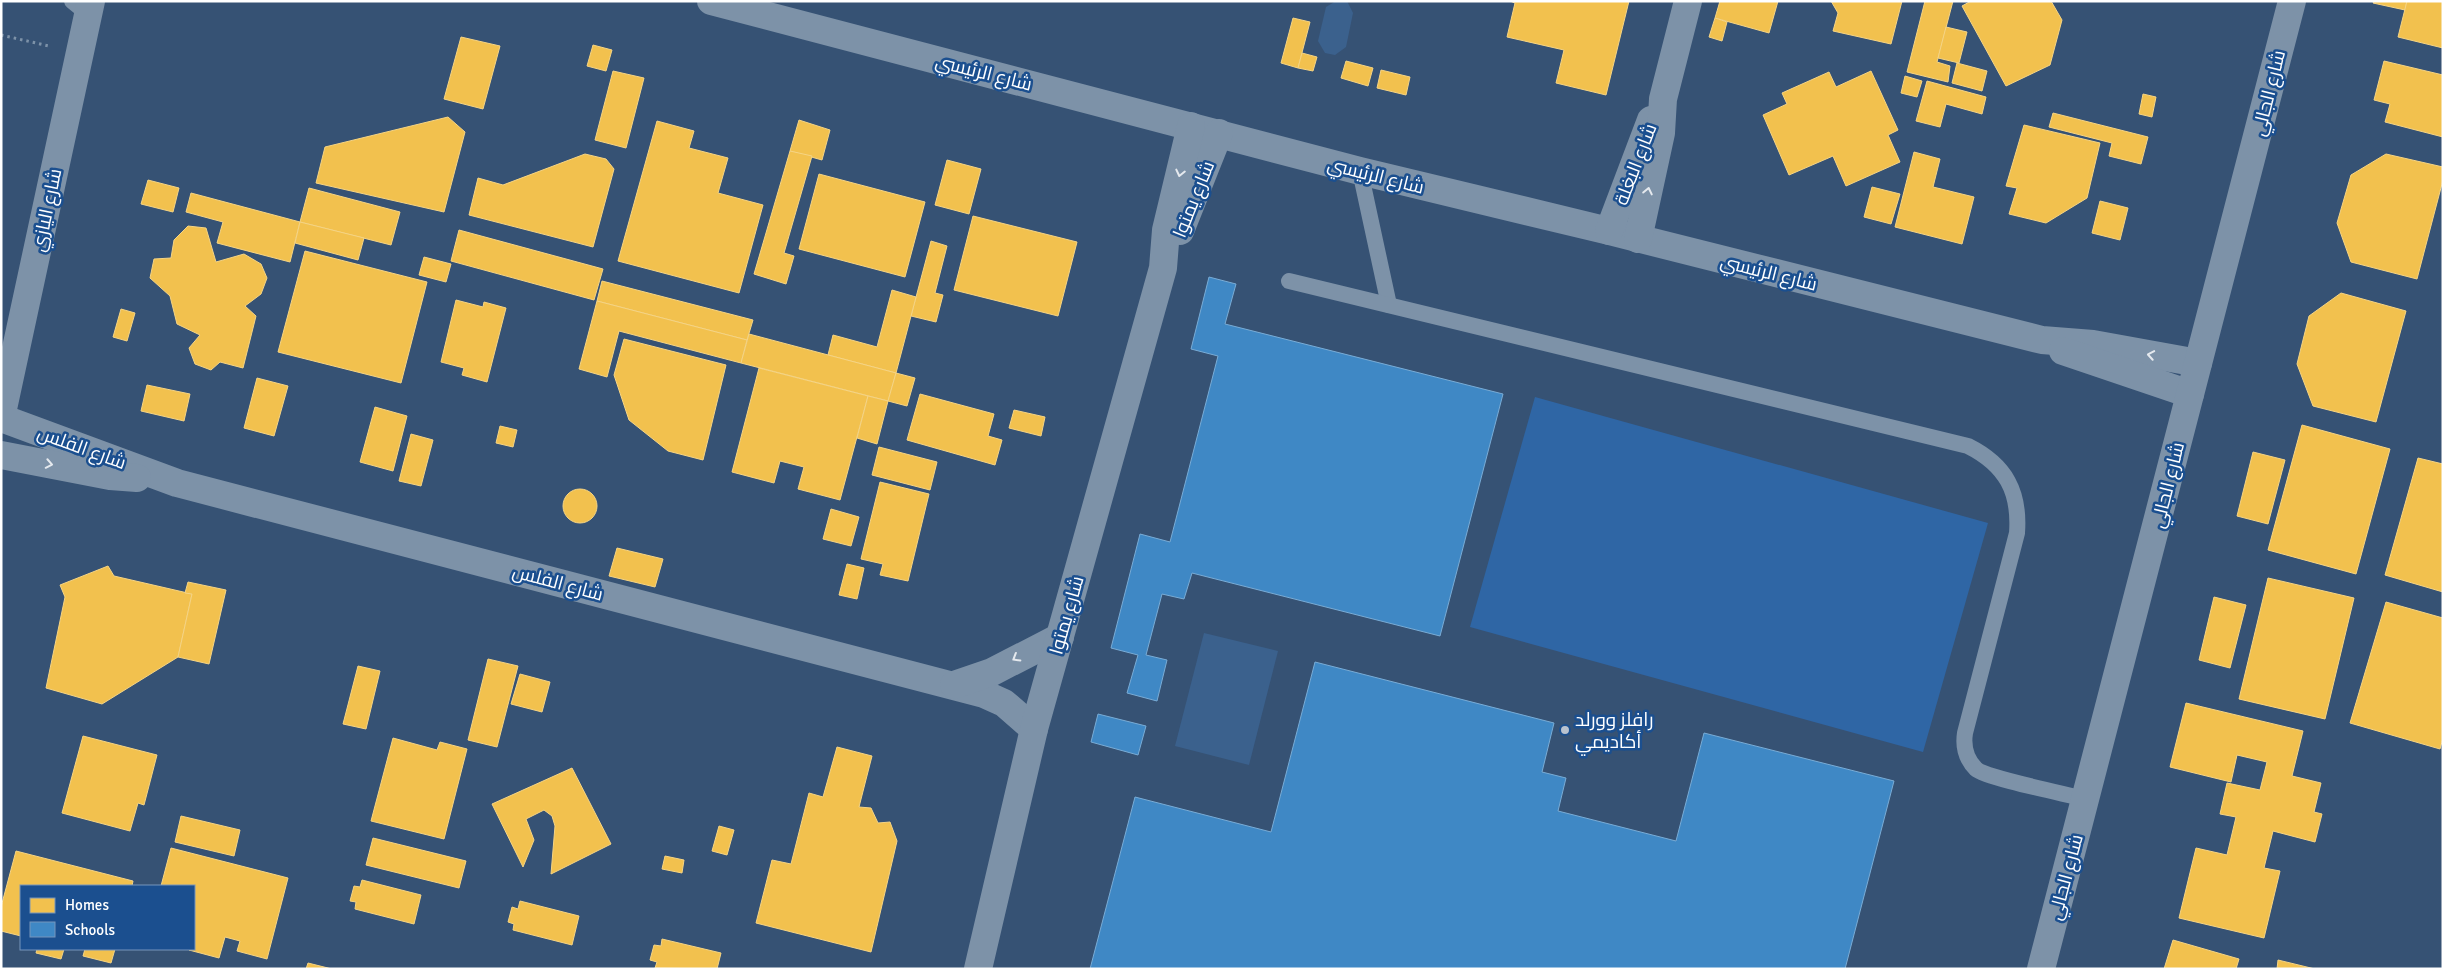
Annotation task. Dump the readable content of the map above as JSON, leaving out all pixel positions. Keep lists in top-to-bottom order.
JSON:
{
  "streets": {
    "street": [
      "شارع الرئيسي",
      "شارع الجالي",
      "شارع البغلة",
      "شارع يمتوا",
      "شارع اليازي",
      "شارع الفلس"
    ]
  },
  "crossings": [
    ["شارع الرئيسي", "شارع الجالي"],
    ["شارع الرئيسي", "شارع البغلة"],
    ["شارع الرئيسي", "شارع يمتوا"],
    ["شارع يمتوا", "شارع الفلس"],
    ["شارع اليازي", "شارع الفلس"]
  ],
  "places": ["رافلز وورلد أكاديمي"],
  "legend": ["Homes", "Schools"]
}
